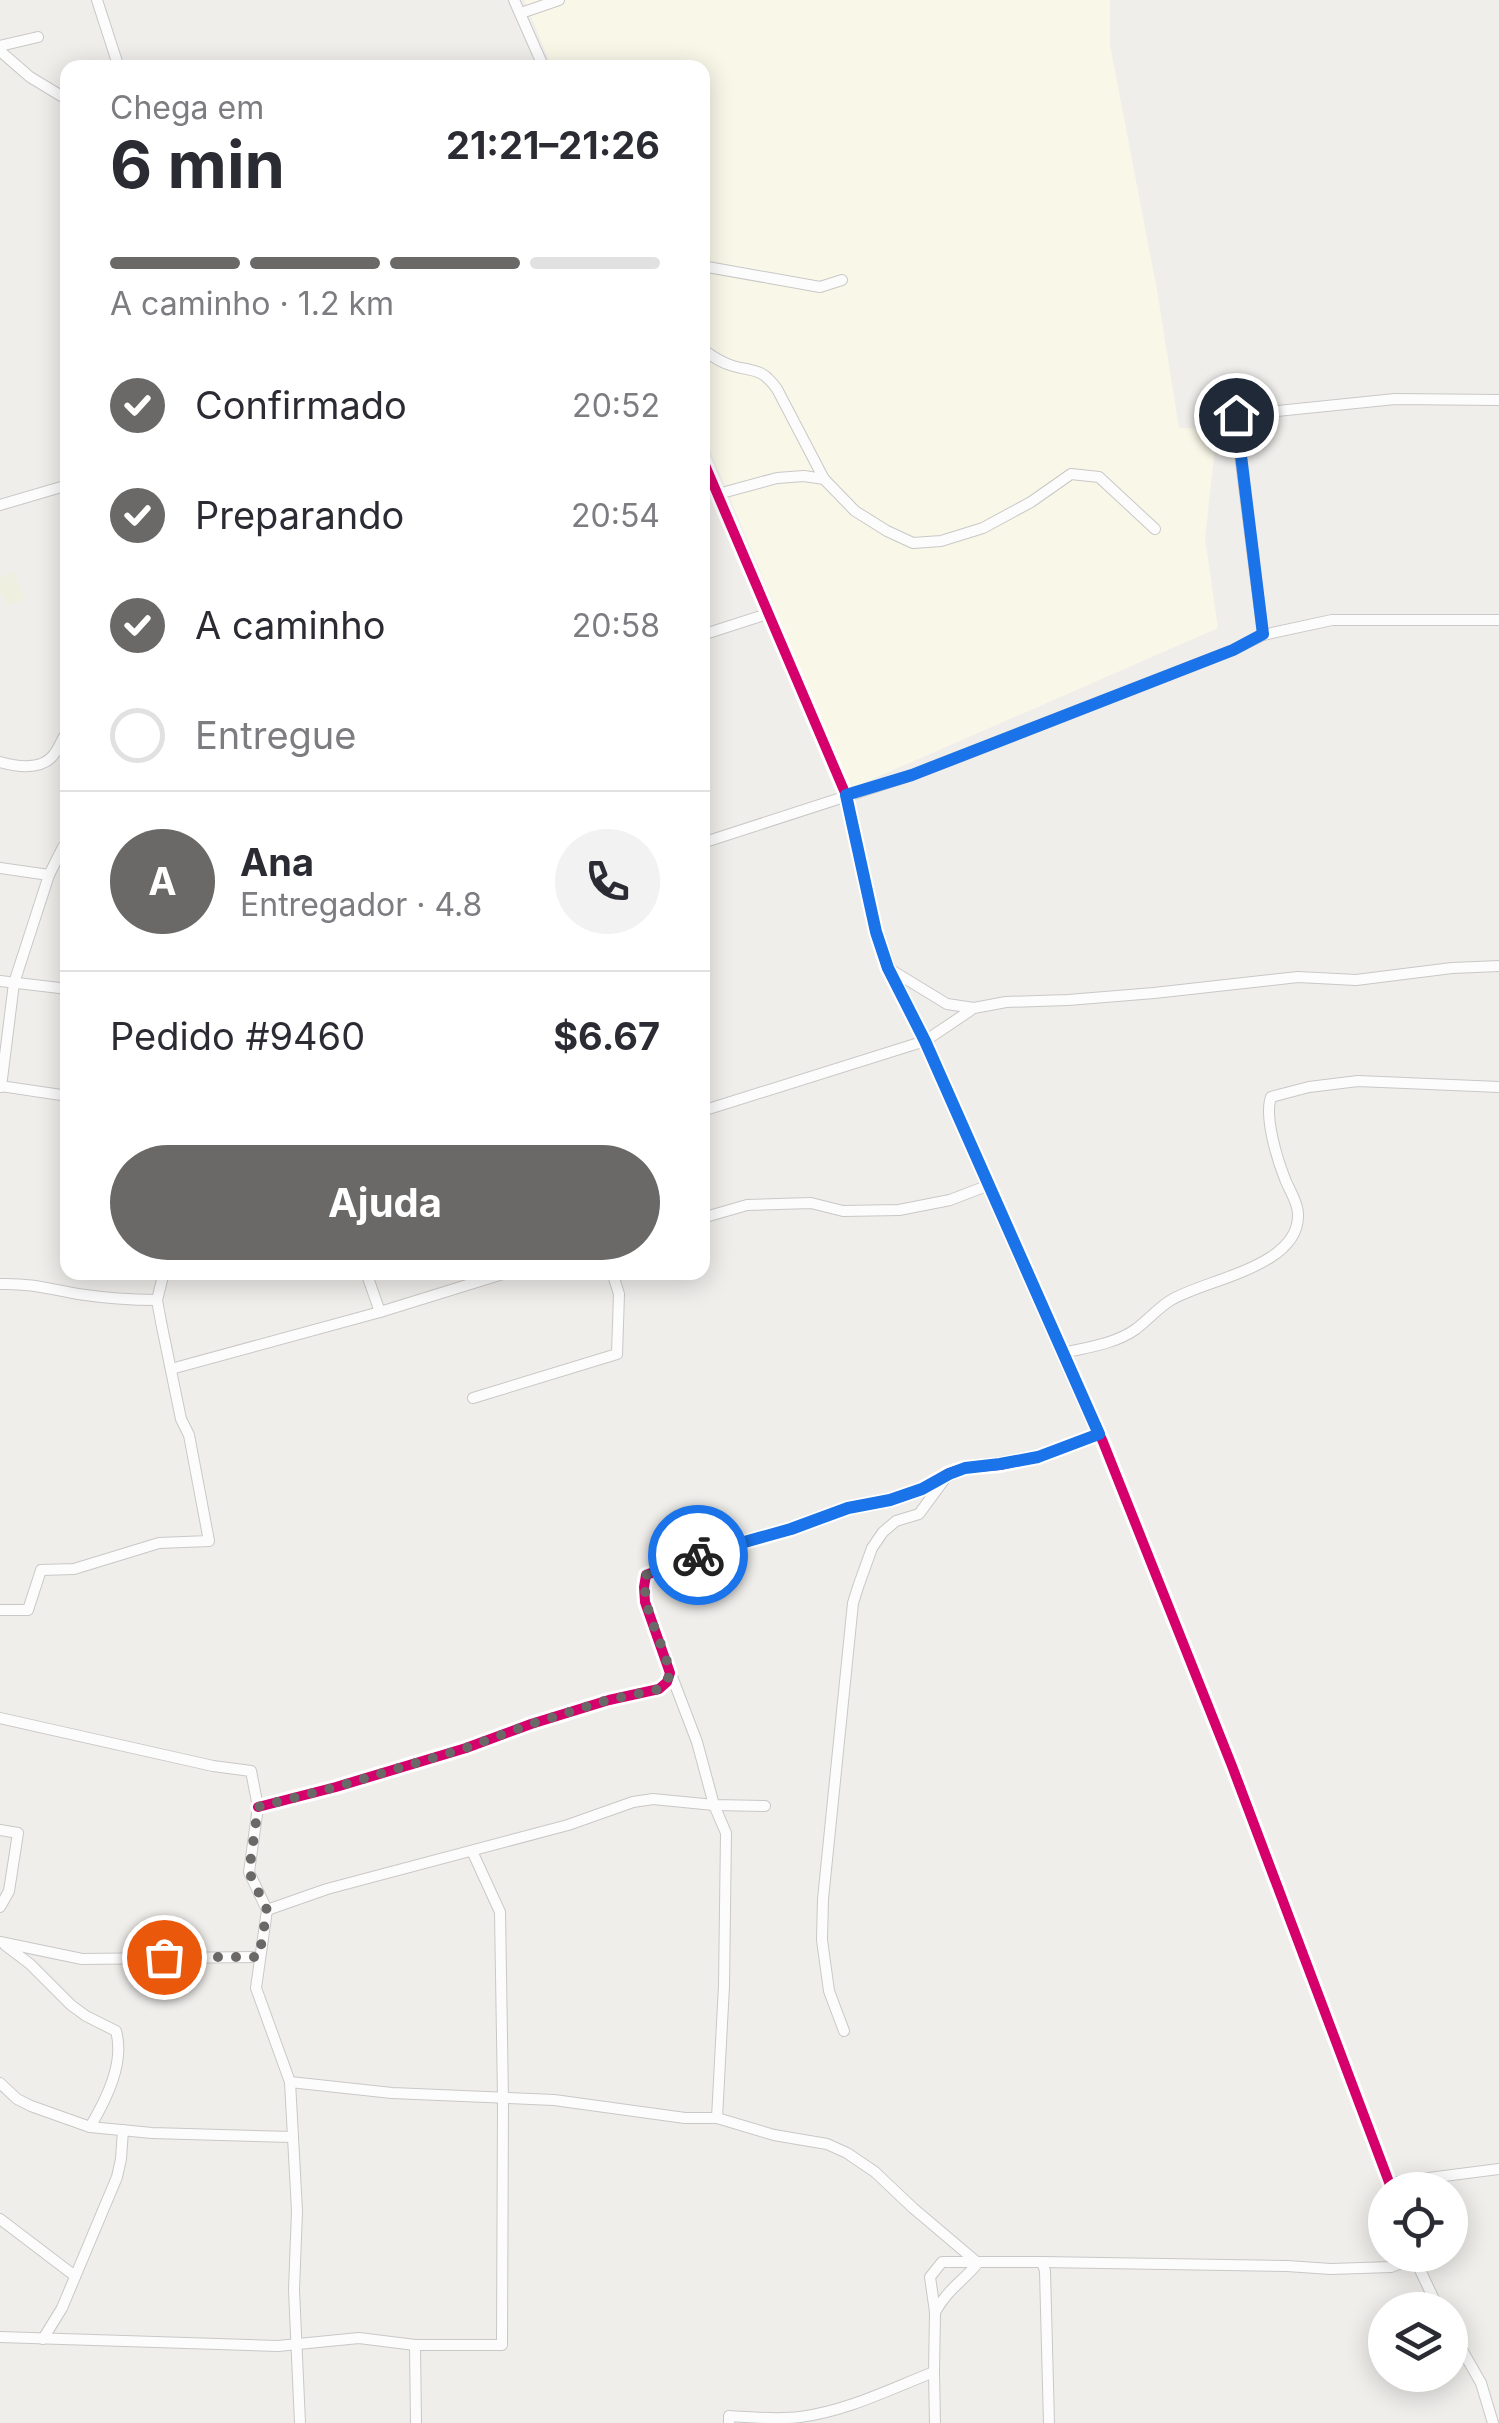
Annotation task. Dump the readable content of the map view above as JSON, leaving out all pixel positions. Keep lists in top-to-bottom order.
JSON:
{
  "page": {
    "heading": ["6 min", "Chega em", "21:21–21:26"],
    "panel": [
      "Ana",
      "Entregador · 4.8",
      "Pedido #9460",
      "$6.67"
    ],
    "bar": "A caminho · 1.2 km",
    "list": [
      ["Confirmado", "20:52"],
      ["Preparando", "20:54"],
      ["A caminho", "20:58"],
      "Entregue"
    ],
    "round": "A",
    "buttons": "Ajuda"
  }
}
